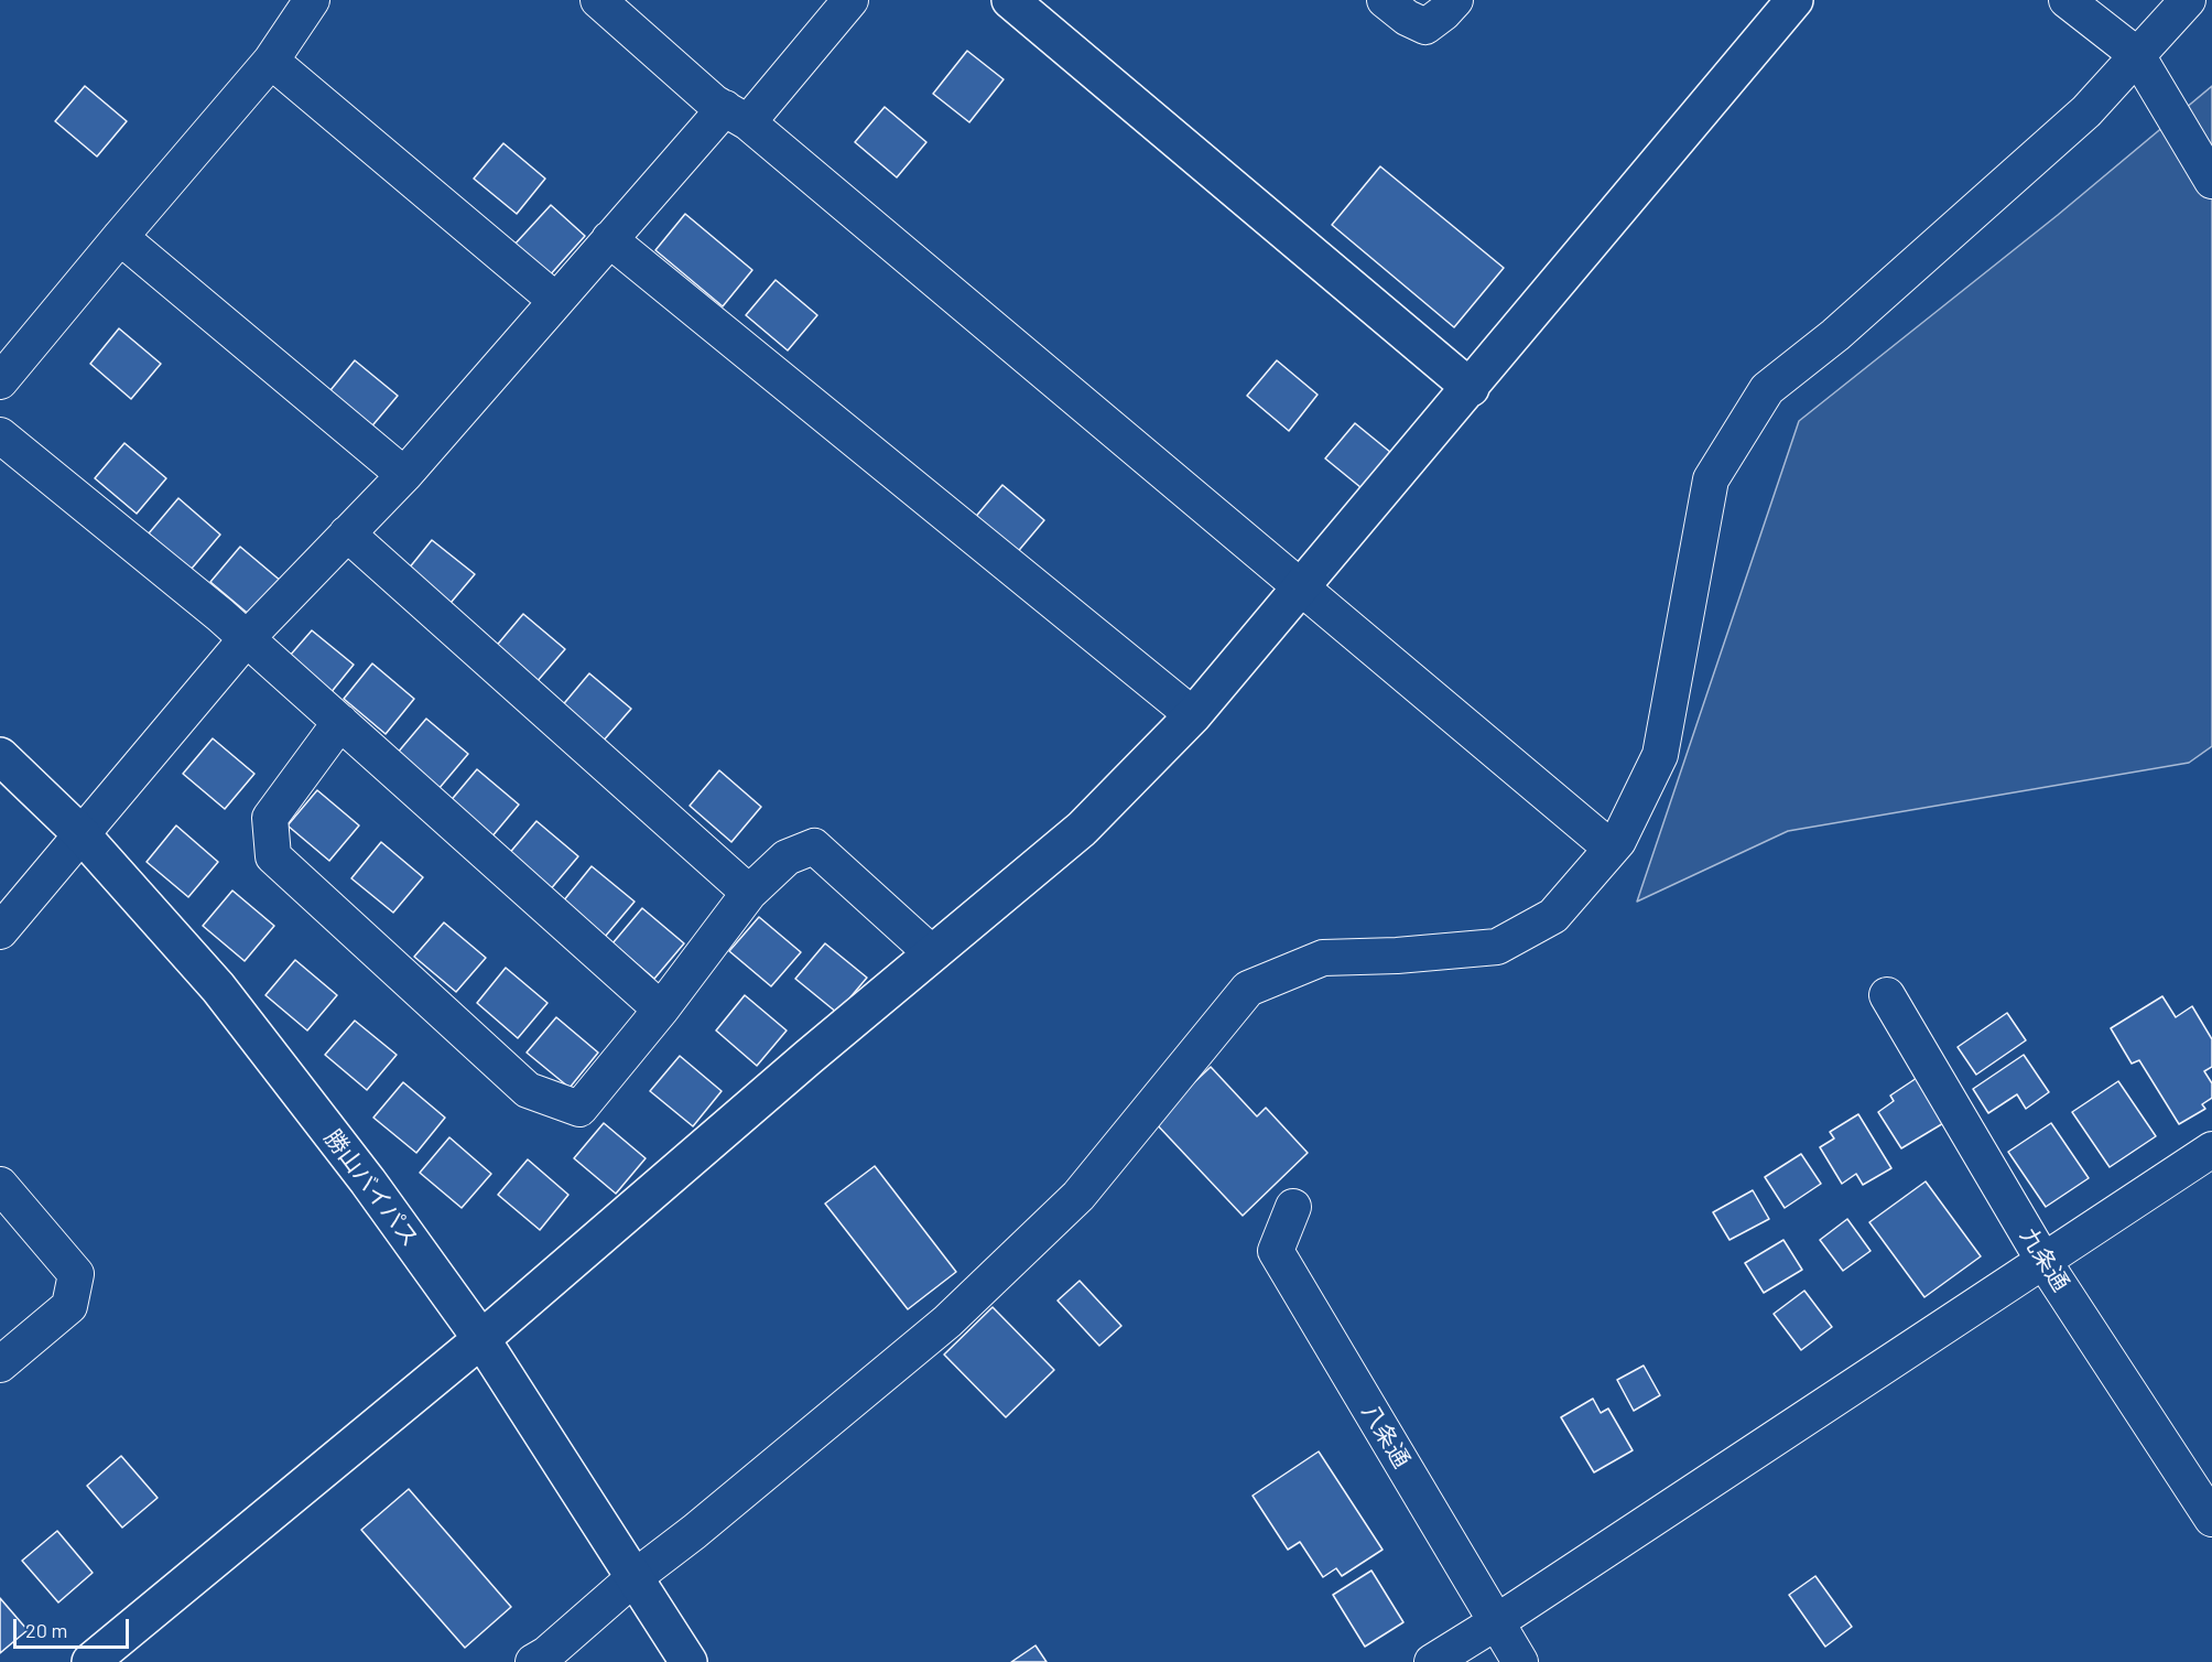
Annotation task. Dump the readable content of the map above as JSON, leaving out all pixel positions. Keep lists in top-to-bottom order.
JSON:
{
  "streets": {
    "street": ["勝山バイパス", "九条通", "八条通"]
  },
  "scale_bar": "20 m"
}
